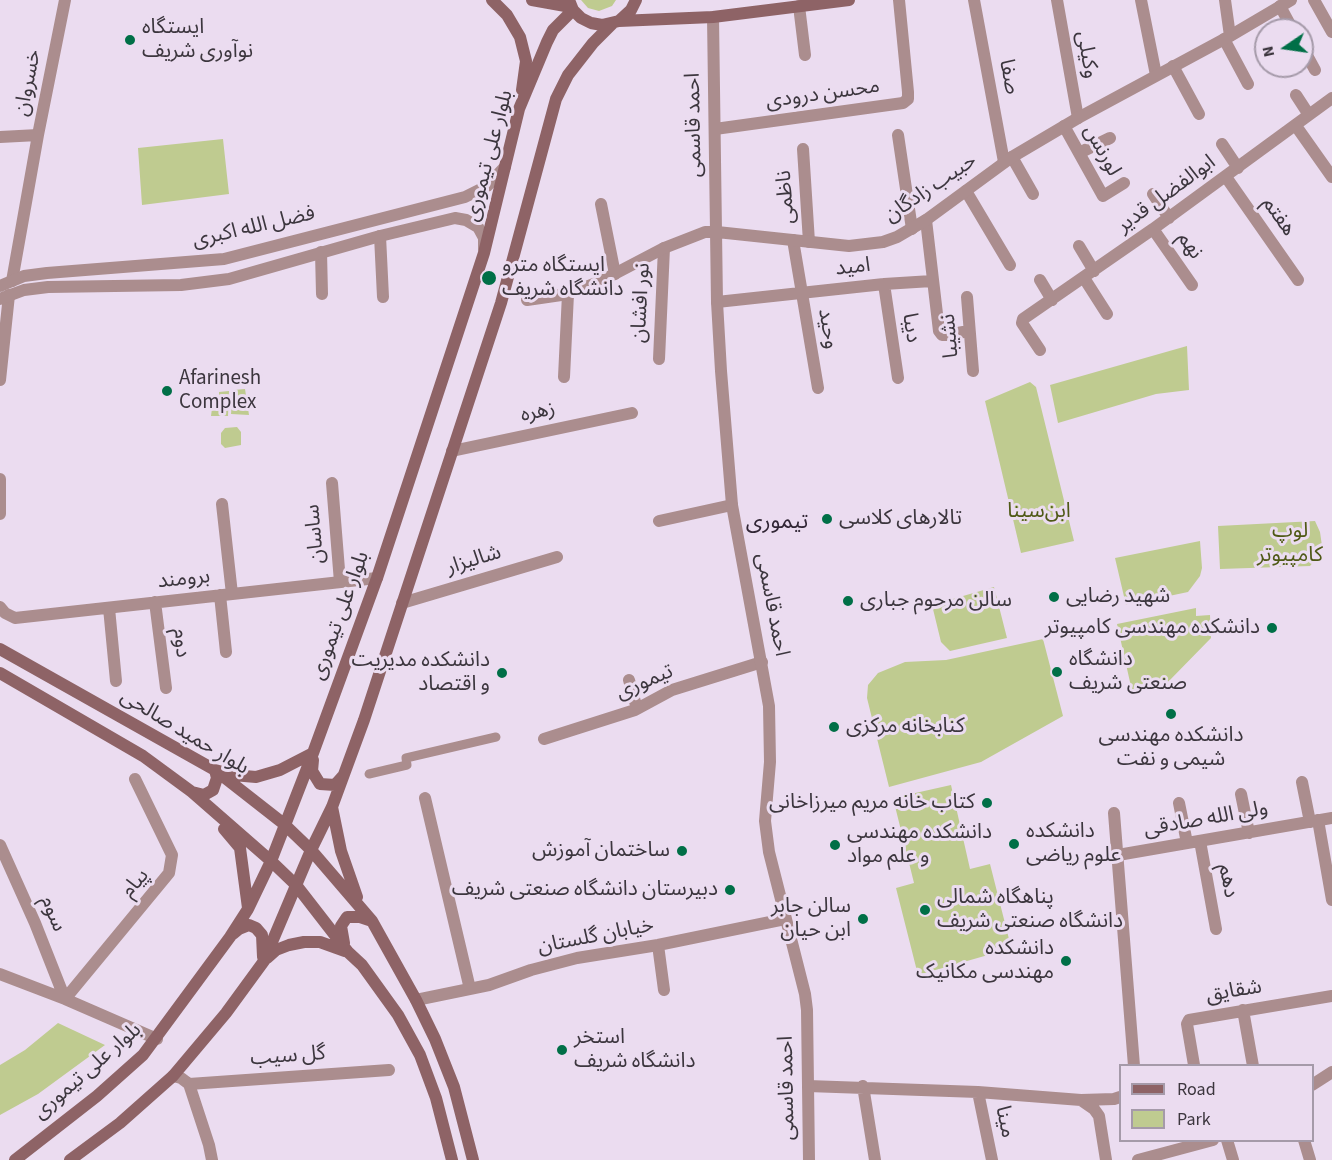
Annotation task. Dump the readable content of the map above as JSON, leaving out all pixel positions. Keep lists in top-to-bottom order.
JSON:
{
  "streets": {
    "main road": ["بلوار علی تیموری", "بلوار حمید صالحی"],
    "street": [
      "وکیلی",
      "صفا",
      "خسروان",
      "محسن درودی",
      "احمد قاسمی",
      "لورنس",
      "حبیب زادگان",
      "ابوالفضل قدیر",
      "ناظمی",
      "هفتم",
      "فضل الله اکبری",
      "نهم",
      "امید",
      "نور افشان",
      "دیبا",
      "وحید",
      "نشیبا",
      "زهره",
      "ساسان",
      "شالیزار",
      "برومند",
      "دوم",
      "تیموری",
      "ولی الله صادقی",
      "دهم",
      "پیام",
      "سوم",
      "خیابان گلستان",
      "شقایق",
      "گل سیب",
      "مینا"
    ]
  },
  "crossings": [
    ["وکیلی", "حبیب زادگان"],
    ["صفا", "حبیب زادگان"],
    ["خسروان", "فضل الله اکبری"],
    ["محسن درودی", "احمد قاسمی"],
    ["احمد قاسمی", "حبیب زادگان"],
    ["احمد قاسمی", "امید"],
    ["احمد قاسمی", "تیموری"],
    ["احمد قاسمی", "خیابان گلستان"],
    ["لورنس", "حبیب زادگان"],
    ["بلوار علی تیموری", "فضل الله اکبری"],
    ["بلوار علی تیموری", "برومند"],
    ["بلوار علی تیموری", "بلوار حمید صالحی"],
    ["حبیب زادگان", "ناظمی"],
    ["حبیب زادگان", "نور افشان"],
    ["حبیب زادگان", "وحید"],
    ["ابوالفضل قدیر", "هفتم"],
    ["ابوالفضل قدیر", "نهم"],
    ["امید", "دیبا"],
    ["امید", "وحید"],
    ["امید", "نشیبا"],
    ["ساسان", "برومند"],
    ["برومند", "دوم"],
    ["بلوار حمید صالحی", "خیابان گلستان"],
    ["ولی الله صادقی", "دهم"],
    ["پیام", "سوم"]
  ],
  "districts": ["تیموری"],
  "parks": ["ابن‌سینا", "لوپ کامپیوتر"],
  "places": [
    "ایستگاه نوآوری شریف",
    "ایستگاه مترو دانشگاه شریف",
    "Afarinesh Complex",
    "تالارهای کلاسی",
    "شهید رضایی",
    "سالن مرحوم جباری",
    "دانشکده مهندسی کامپیوتر",
    "دانشگاه صنعتی شریف",
    "دانشکده مدیریت و اقتصاد",
    "دانشکده مهندسی شیمی و نفت",
    "کنابخانه مرکزی",
    "کتاب خانه مریم میرزاخانی",
    "دانشکده علوم ریاضی",
    "دانشکده مهندسی و علم مواد",
    "ساختمان آموزش",
    "دبیرستان دانشگاه صنعتی شریف",
    "پناهگاه شمالی دانشگاه صنعتی شریف",
    "سالن جابر ابن حیان",
    "دانشکده مهندسی مکانیک",
    "استخر دانشگاه شریف"
  ],
  "legend": ["Road", "Park"],
  "north": "left"
}
